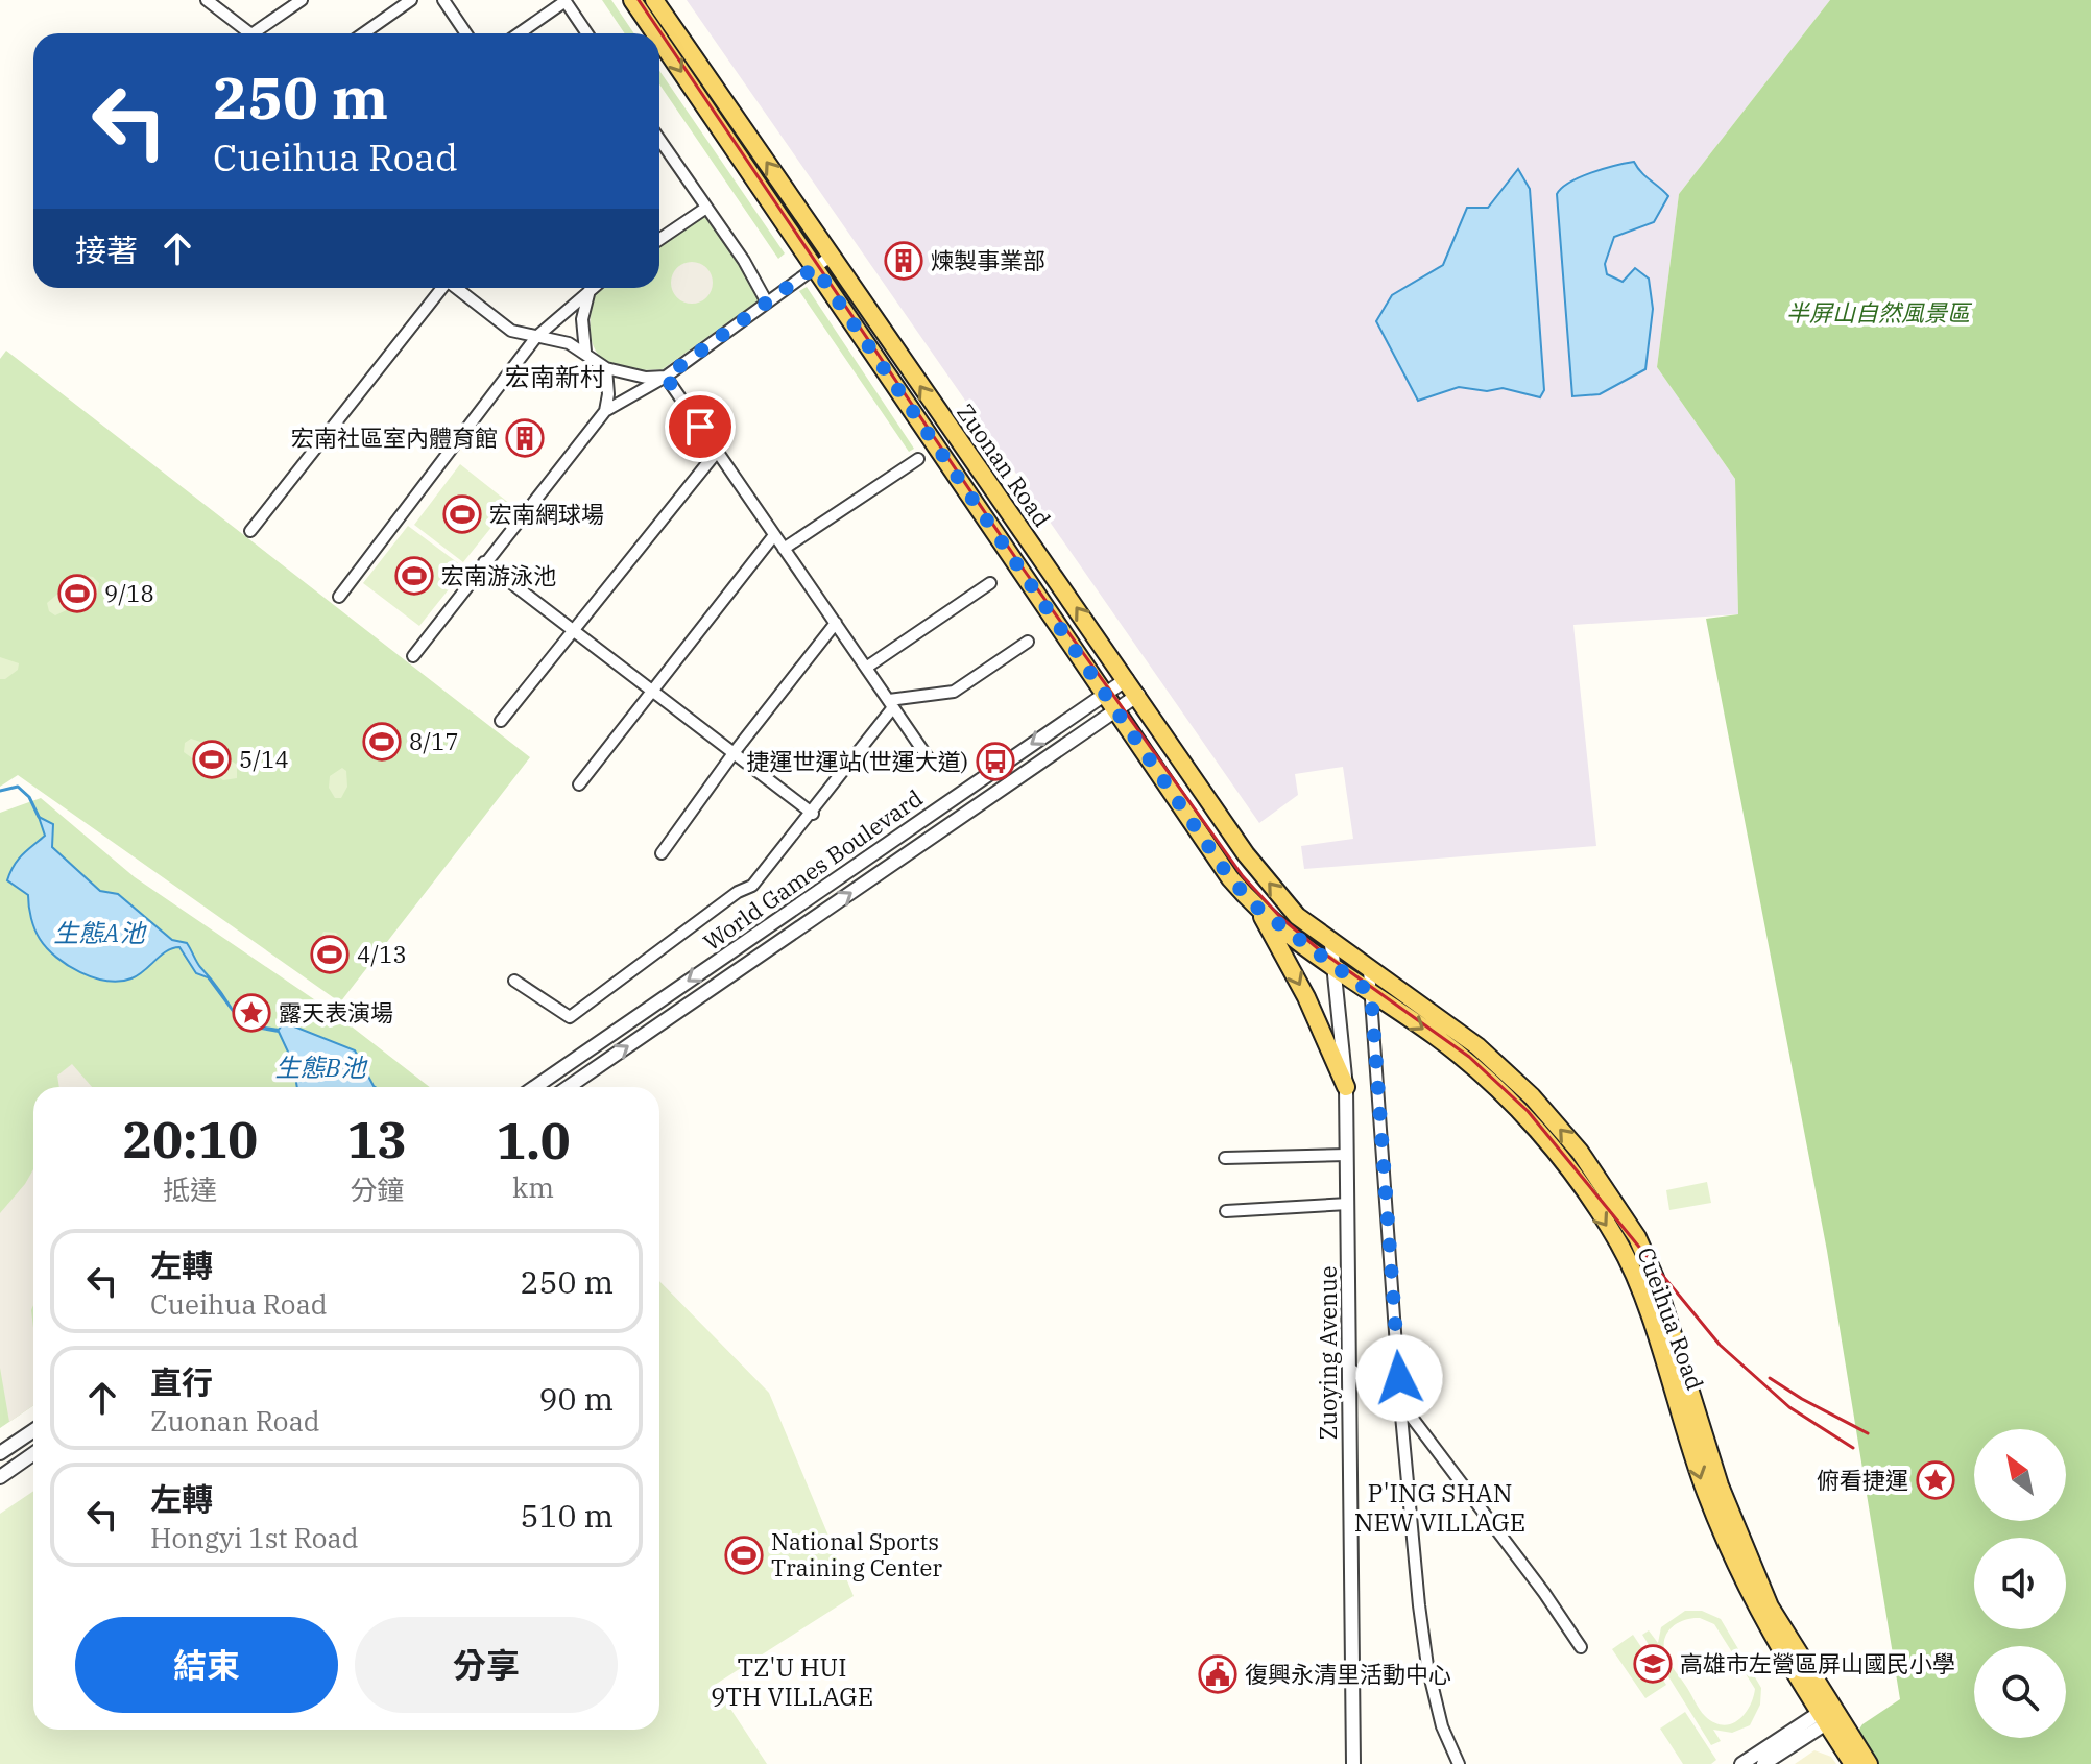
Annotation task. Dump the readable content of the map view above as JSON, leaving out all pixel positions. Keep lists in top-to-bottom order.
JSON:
{
  "streets": {
    "main road": ["Zuonan Road", "Cueihua Road"],
    "street": ["World Games Boulevard", "Zuoying Avenue"]
  },
  "crossings": [
    ["Zuonan Road", "World Games Boulevard"],
    ["Zuonan Road", "Cueihua Road"],
    ["Zuonan Road", "Zuoying Avenue"],
    ["Cueihua Road", "Zuoying Avenue"]
  ],
  "districts": ["宏南新村", "P'ING SHAN NEW VILLAGE", "TZ'U HUI 9TH VILLAGE"],
  "water": ["生態A池", "生態B池"],
  "parks": ["半屏山自然風景區"],
  "places": {
    "building": ["煉製事業部", "宏南社區室內體育館"],
    "sports": [
      "宏南網球場",
      "宏南游泳池",
      "9/18",
      "8/17",
      "5/14",
      "4/13",
      "National Sports Training Center"
    ],
    "bus stop": ["捷運世運站(世運大道)"],
    "place": ["露天表演場", "俯看捷運"],
    "school or university": ["高雄市左營區屏山國民小學"],
    "public building": ["復興永清里活動中心"]
  },
  "north": "top left",
  "page": {
    "turn": ["250 m", "Cueihua Road"],
    "then": "接著",
    "eta": [
      "20:10",
      "抵達",
      "13",
      "分鐘",
      "1.0",
      "km"
    ],
    "list": [
      {
        "name": "左轉",
        "note": "Cueihua Road",
        "value": "250 m"
      },
      {
        "name": "直行",
        "note": "Zuonan Road",
        "value": "90 m"
      },
      {
        "name": "左轉",
        "note": "Hongyi 1st Road",
        "value": "510 m"
      }
    ],
    "buttons": ["結束", "分享"]
  }
}
